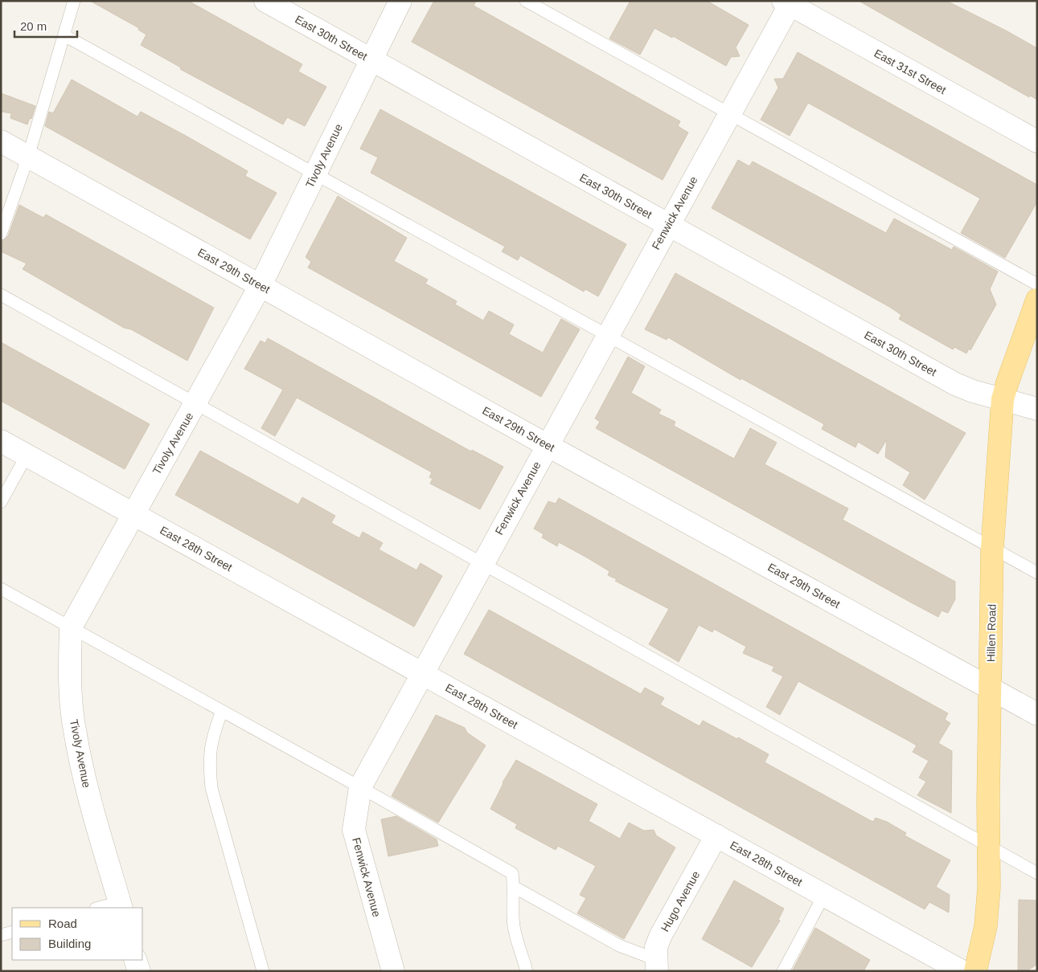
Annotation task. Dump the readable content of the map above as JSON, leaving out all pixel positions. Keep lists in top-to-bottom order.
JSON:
{
  "streets": {
    "main road": ["Hillen Road"],
    "street": [
      "East 30th Street",
      "East 31st Street",
      "Tivoly Avenue",
      "Fenwick Avenue",
      "East 29th Street",
      "East 28th Street",
      "Hugo Avenue"
    ]
  },
  "crossings": [
    ["East 30th Street", "Tivoly Avenue"],
    ["East 30th Street", "Fenwick Avenue"],
    ["East 30th Street", "Hillen Road"],
    ["East 31st Street", "Fenwick Avenue"],
    ["Tivoly Avenue", "East 29th Street"],
    ["Tivoly Avenue", "East 28th Street"],
    ["Fenwick Avenue", "East 29th Street"],
    ["Fenwick Avenue", "East 28th Street"],
    ["East 29th Street", "Hillen Road"],
    ["East 28th Street", "Hugo Avenue"]
  ],
  "legend": ["Road", "Building"],
  "scale_bar": "20 m"
}
